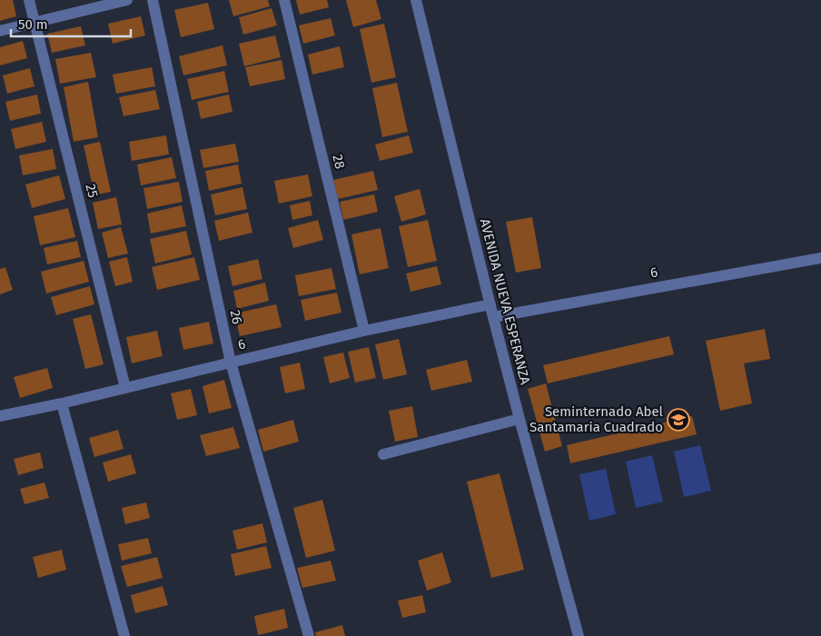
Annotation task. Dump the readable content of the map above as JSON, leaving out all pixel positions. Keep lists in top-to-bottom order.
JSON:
{
  "streets": {
    "street": [
      "28",
      "25",
      "6",
      "AVENIDA NUEVA ESPERANZA",
      "26"
    ]
  },
  "crossings": [
    ["28", "6"],
    ["25", "6"],
    ["6", "AVENIDA NUEVA ESPERANZA"],
    ["6", "26"]
  ],
  "places": {
    "school or university": ["Seminternado Abel Santamaria Cuadrado"]
  },
  "scale_bar": "50 m"
}
